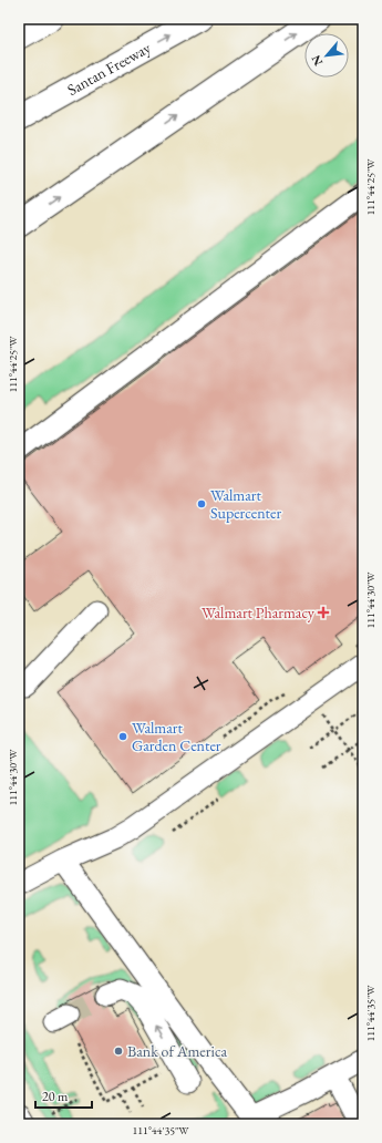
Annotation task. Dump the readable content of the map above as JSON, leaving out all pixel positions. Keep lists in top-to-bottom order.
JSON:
{
  "streets": {
    "main road": ["Santan Freeway"]
  },
  "places": {
    "other": ["Walmart Supercenter", "Walmart Garden Center", "Bank of America"],
    "health": ["Walmart Pharmacy"]
  },
  "scale_bar": "20 m",
  "north": "bottom left",
  "coordinates": ["111°44'25\"W", "111°44'30\"W", "111°44'35\"W"]
}
